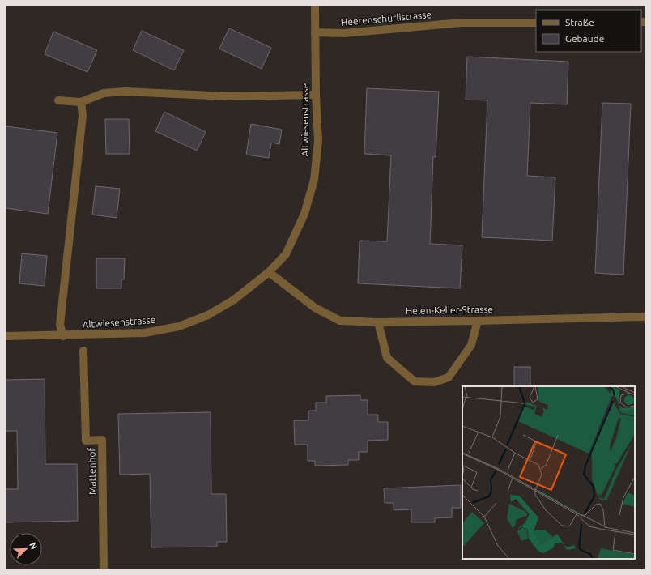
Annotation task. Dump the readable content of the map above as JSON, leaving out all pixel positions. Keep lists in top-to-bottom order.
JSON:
{
  "streets": {
    "street": [
      "Heerenschürlistrasse",
      "Altwiesenstrasse",
      "Helen-Keller-Strasse",
      "Mattenhof"
    ]
  },
  "crossings": [
    ["Heerenschürlistrasse", "Altwiesenstrasse"],
    ["Altwiesenstrasse", "Helen-Keller-Strasse"]
  ],
  "legend": ["Straße", "Gebäude"],
  "north": "top right"
}
